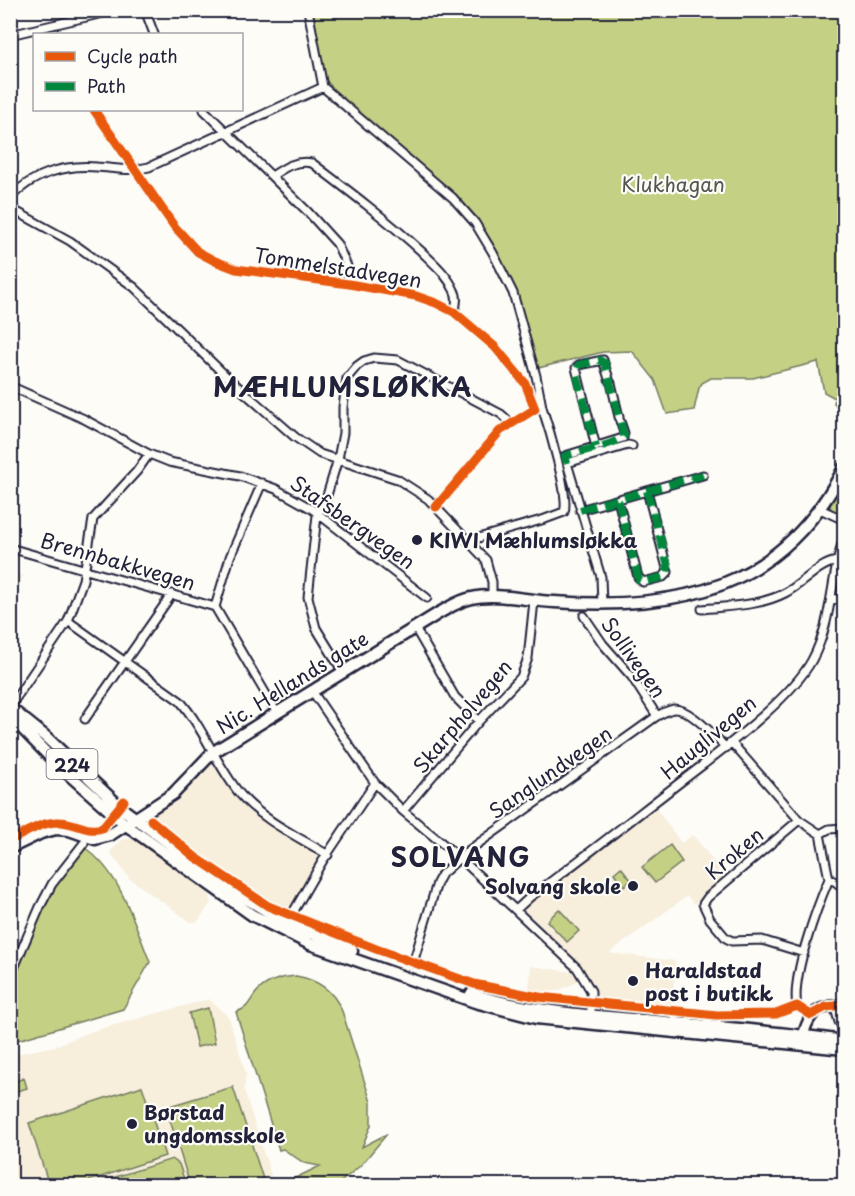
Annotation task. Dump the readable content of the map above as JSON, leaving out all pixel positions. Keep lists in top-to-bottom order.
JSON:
{
  "streets": {
    "main road": ["Nic. Hellands gate", "224"],
    "street": [
      "Tommelstadvegen",
      "Stafsbergvegen",
      "Brennbakkvegen",
      "Sollivegen",
      "Skarpholvegen",
      "Hauglivegen",
      "Sanglundvegen",
      "Kroken"
    ]
  },
  "crossings": [
    ["Sollivegen", "Sanglundvegen"],
    ["Nic. Hellands gate", "224"],
    ["Hauglivegen", "Sanglundvegen"]
  ],
  "districts": ["MÆHLUMSLØKKA", "SOLVANG"],
  "parks": ["Klukhagan"],
  "places": [
    "KIWI Mæhlumsløkka",
    "Solvang skole",
    "Haraldstad post i butikk",
    "Børstad ungdomsskole"
  ],
  "legend": ["Cycle path", "Path"]
}
